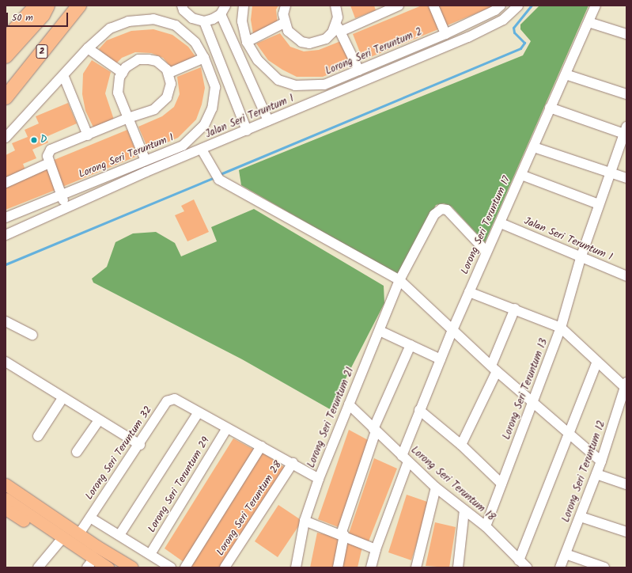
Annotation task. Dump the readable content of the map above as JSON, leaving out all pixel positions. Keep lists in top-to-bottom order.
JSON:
{
  "streets": {
    "highway": ["2"],
    "street": [
      "Lorong Seri Teruntum 2",
      "Jalan Seri Teruntum 1",
      "Lorong Seri Teruntum 1",
      "Lorong Seri Teruntum 17",
      "Lorong Seri Teruntum 13",
      "Lorong Seri Teruntum 21",
      "Lorong Seri Teruntum 32",
      "Lorong Seri Teruntum 12",
      "Lorong Seri Teruntum 18",
      "Lorong Seri Teruntum 29",
      "Lorong Seri Teruntum 28"
    ]
  },
  "crossings": [
    ["Jalan Seri Teruntum 1", "Lorong Seri Teruntum 17"],
    ["Jalan Seri Teruntum 1", "Lorong Seri Teruntum 13"],
    ["Lorong Seri Teruntum 17", "Lorong Seri Teruntum 21"],
    ["Lorong Seri Teruntum 17", "Lorong Seri Teruntum 18"],
    ["Lorong Seri Teruntum 13", "Lorong Seri Teruntum 18"],
    ["Lorong Seri Teruntum 21", "Lorong Seri Teruntum 18"]
  ],
  "places": ["D"],
  "scale_bar": "50 m"
}
